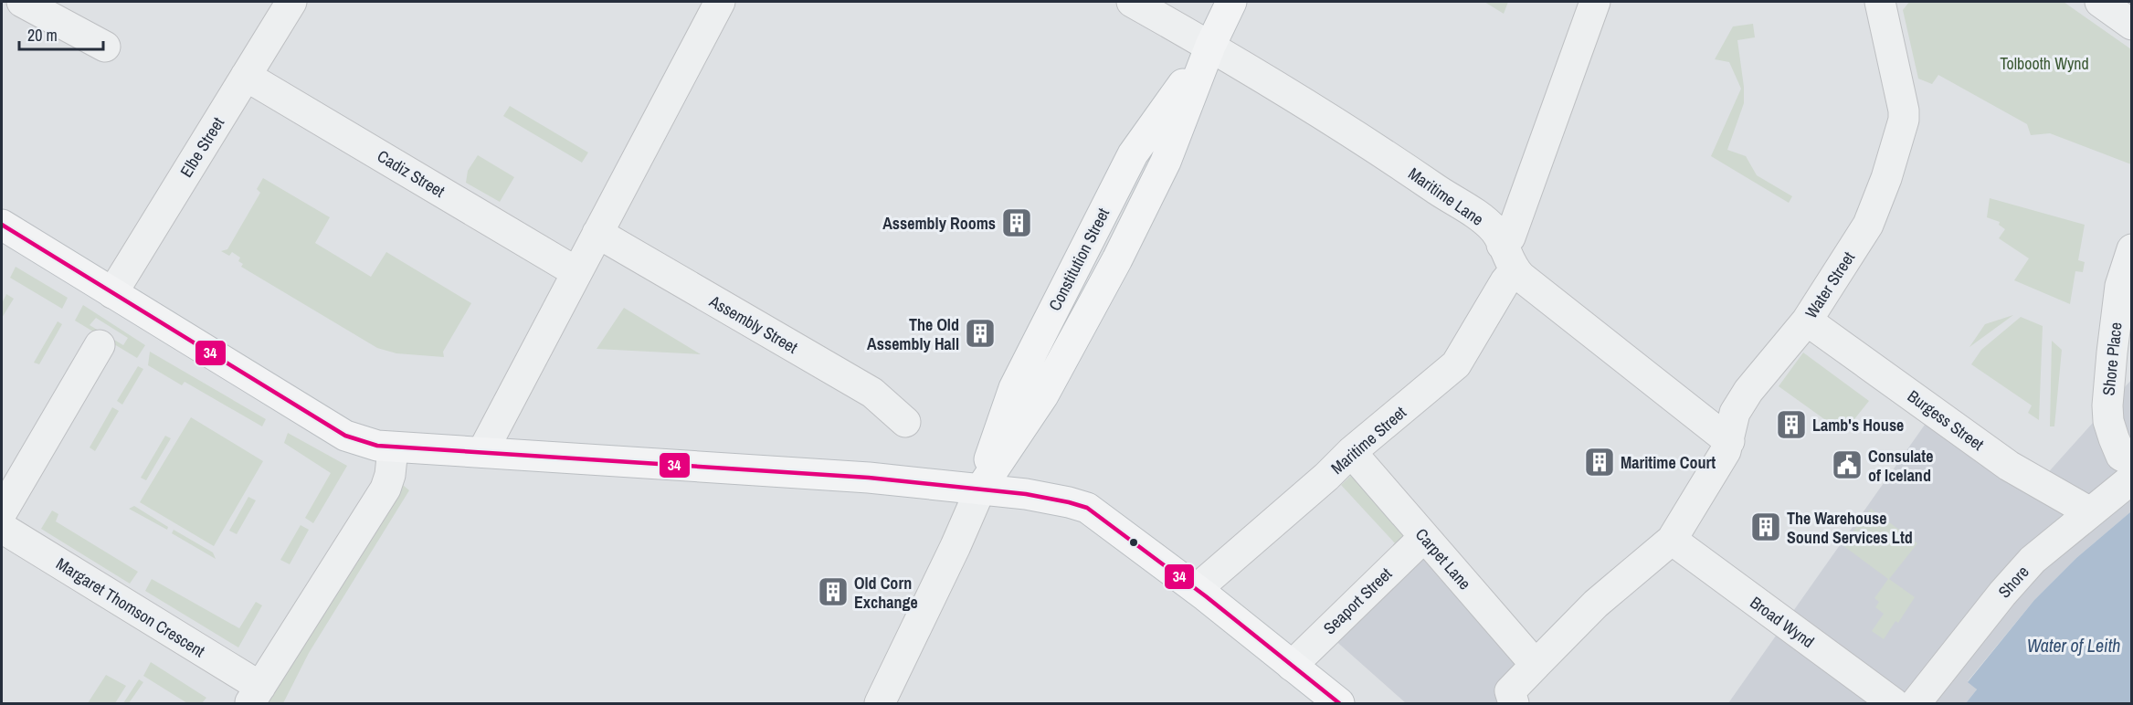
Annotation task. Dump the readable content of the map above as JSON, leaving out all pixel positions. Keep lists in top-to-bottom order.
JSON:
{
  "streets": {
    "main road": ["Constitution Street"],
    "street": [
      "Elbe Street",
      "Cadiz Street",
      "Maritime Lane",
      "Water Street",
      "Assembly Street",
      "Shore Place",
      "Burgess Street",
      "Maritime Street",
      "Carpet Lane",
      "Shore",
      "Seaport Street",
      "Margaret Thomson Crescent",
      "Broad Wynd"
    ]
  },
  "crossings": [
    ["Elbe Street", "Cadiz Street"],
    ["Maritime Lane", "Constitution Street"],
    ["Maritime Lane", "Water Street"],
    ["Maritime Lane", "Maritime Street"],
    ["Water Street", "Burgess Street"],
    ["Water Street", "Broad Wynd"],
    ["Burgess Street", "Shore"],
    ["Maritime Street", "Carpet Lane"],
    ["Carpet Lane", "Seaport Street"]
  ],
  "water": ["Water of Leith"],
  "parks": ["Tolbooth Wynd"],
  "places": {
    "building": [
      "Assembly Rooms",
      "The Old Assembly Hall",
      "Lamb's House",
      "Maritime Court",
      "The Warehouse Sound Services Ltd",
      "Old Corn Exchange"
    ],
    "public building": ["Consulate of Iceland"]
  },
  "lines": ["transit line 34"],
  "scale_bar": "20 m"
}
